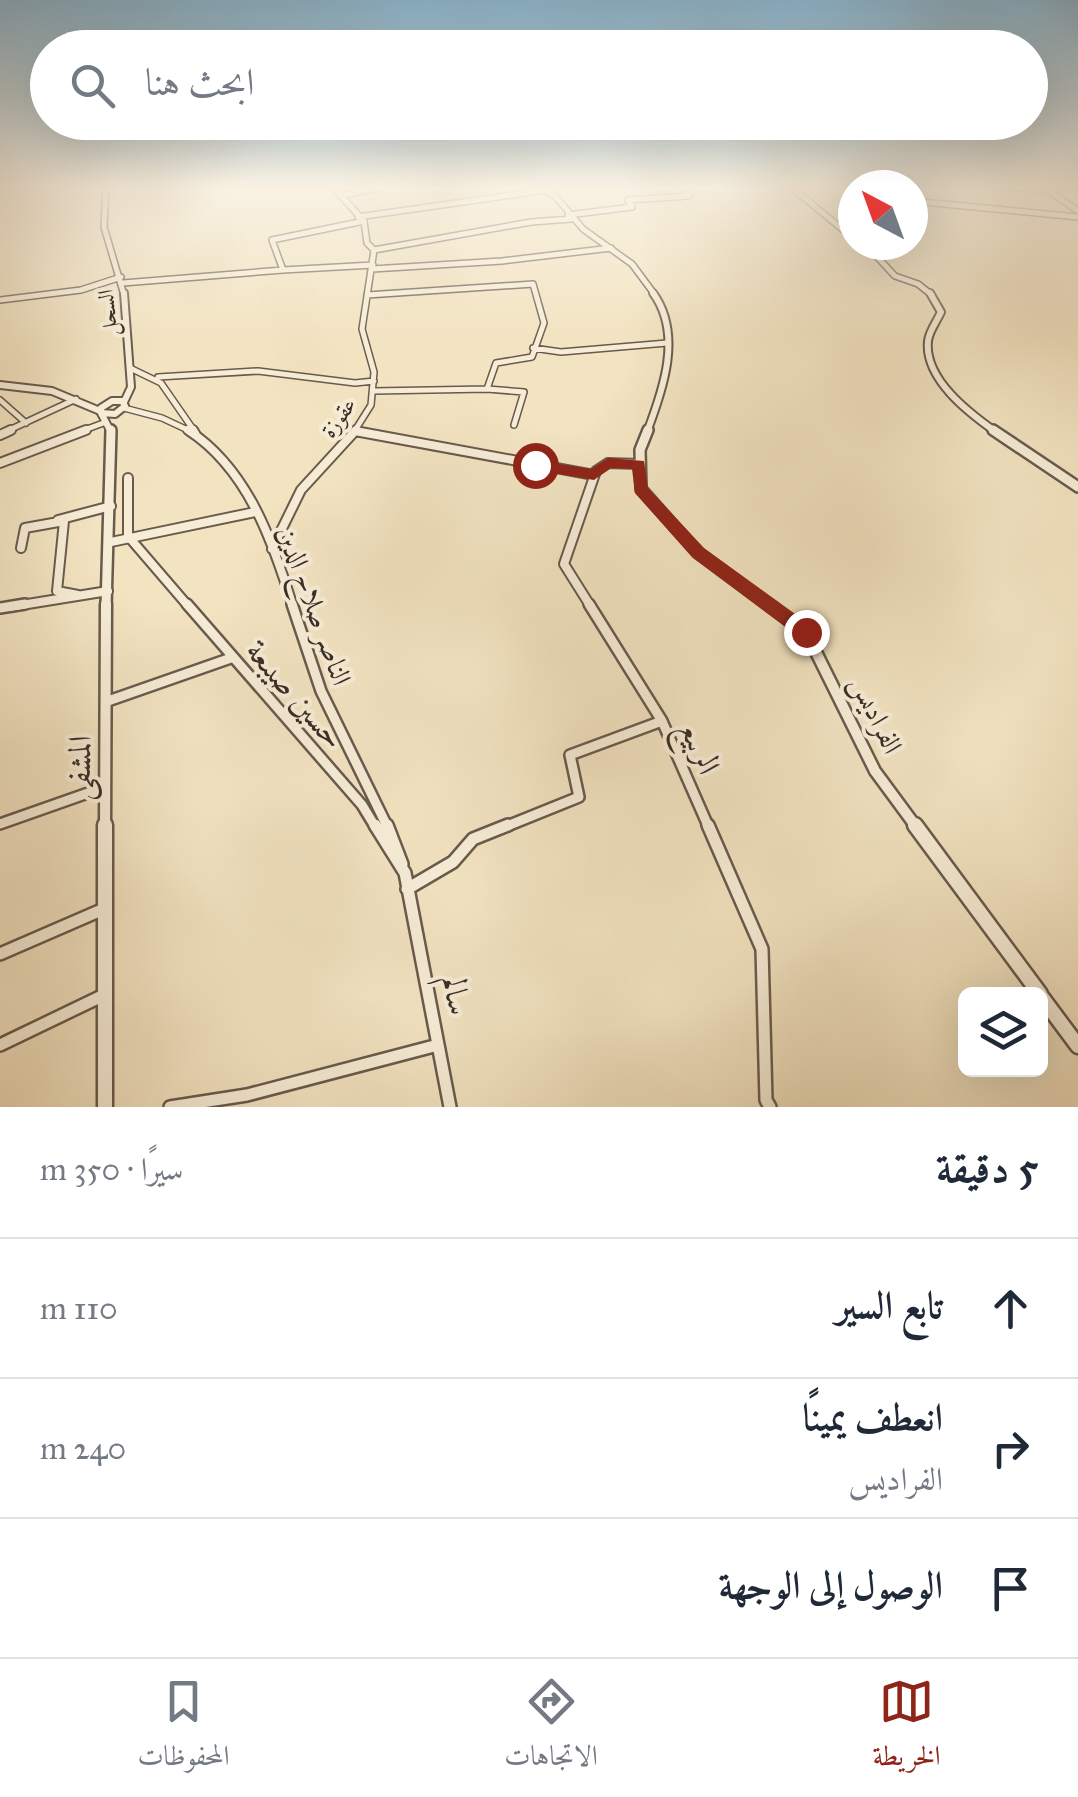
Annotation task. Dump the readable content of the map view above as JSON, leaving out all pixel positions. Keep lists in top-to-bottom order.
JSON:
{
  "streets": {
    "street": [
      "السحل",
      "عقوزة",
      "الناصر صلاح الدين",
      "حسين صيبعة",
      "الفراديس",
      "الربيع",
      "المشفى",
      "سالم"
    ]
  },
  "crossings": [
    ["السحل", "الناصر صلاح الدين"],
    ["السحل", "المشفى"],
    ["عقوزة", "الناصر صلاح الدين"],
    ["الناصر صلاح الدين", "حسين صيبعة"],
    ["حسين صيبعة", "سالم"]
  ],
  "north": "top left",
  "page": {
    "search": "ابحث هنا",
    "heading": ["5 دقيقة", "سيرًا · 350 m"],
    "list": [
      ["تابع السير", "110 m"],
      ["انعطف يمينًا", "الفراديس", "240 m"],
      "الوصول إلى الوجهة"
    ],
    "nav": ["الخريطة", "الاتجاهات", "المحفوظات"]
  }
}
